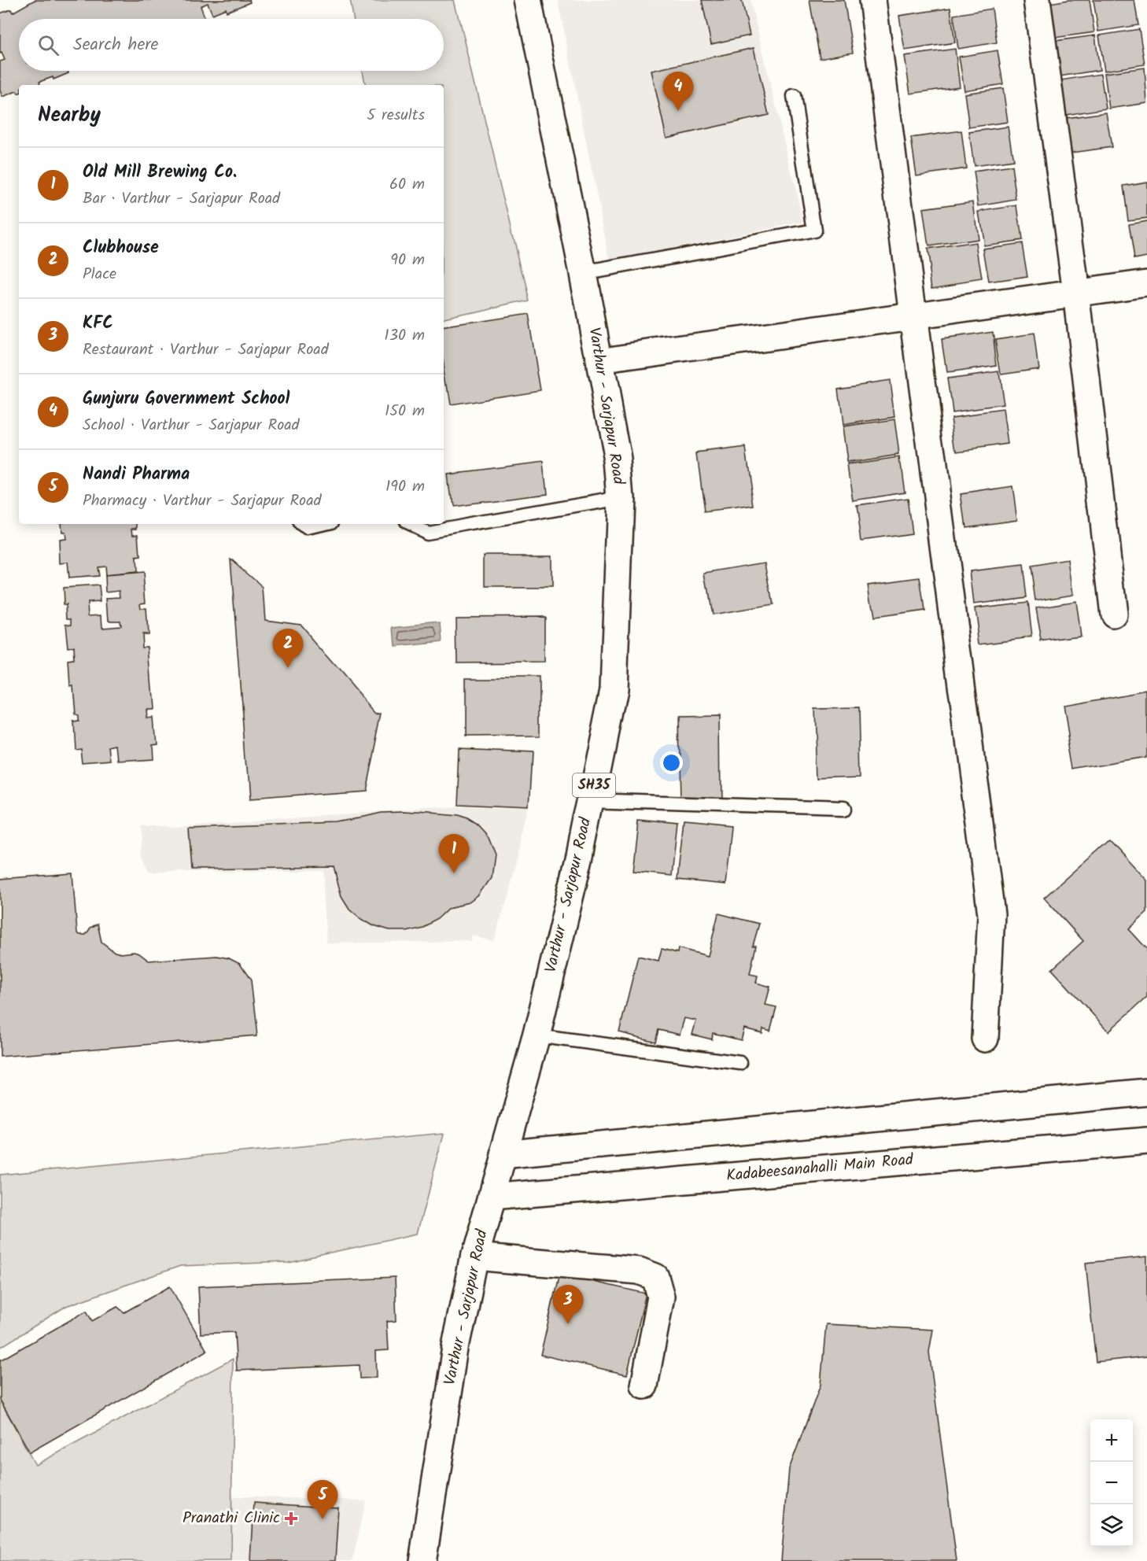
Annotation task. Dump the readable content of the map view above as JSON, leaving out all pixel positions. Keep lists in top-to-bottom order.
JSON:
{
  "streets": {
    "main road": ["Varthur - Sarjapur Road", "SH35", "Kadabeesanahalli Main Road"]
  },
  "crossings": [
    ["Varthur - Sarjapur Road", "Kadabeesanahalli Main Road"]
  ],
  "places": {
    "health": ["Pranathi Clinic"]
  },
  "page": {
    "search": "Search here",
    "pins": [
      "4",
      "2",
      "1",
      "3",
      "5"
    ],
    "heading": ["Nearby", "5 results"],
    "list": [
      {
        "mark": "1",
        "name": "Old Mill Brewing Co.",
        "note": "Bar · Varthur - Sarjapur Road",
        "value": "60 m"
      },
      {
        "mark": "2",
        "name": "Clubhouse",
        "note": "Place",
        "value": "90 m"
      },
      {
        "mark": "3",
        "name": "KFC",
        "note": "Restaurant · Varthur - Sarjapur Road",
        "value": "130 m"
      },
      {
        "mark": "4",
        "name": "Gunjuru Government School",
        "note": "School · Varthur - Sarjapur Road",
        "value": "150 m"
      },
      {
        "mark": "5",
        "name": "Nandi Pharma",
        "note": "Pharmacy · Varthur - Sarjapur Road",
        "value": "190 m"
      }
    ],
    "map_buttons": ["+", "−"]
  }
}
